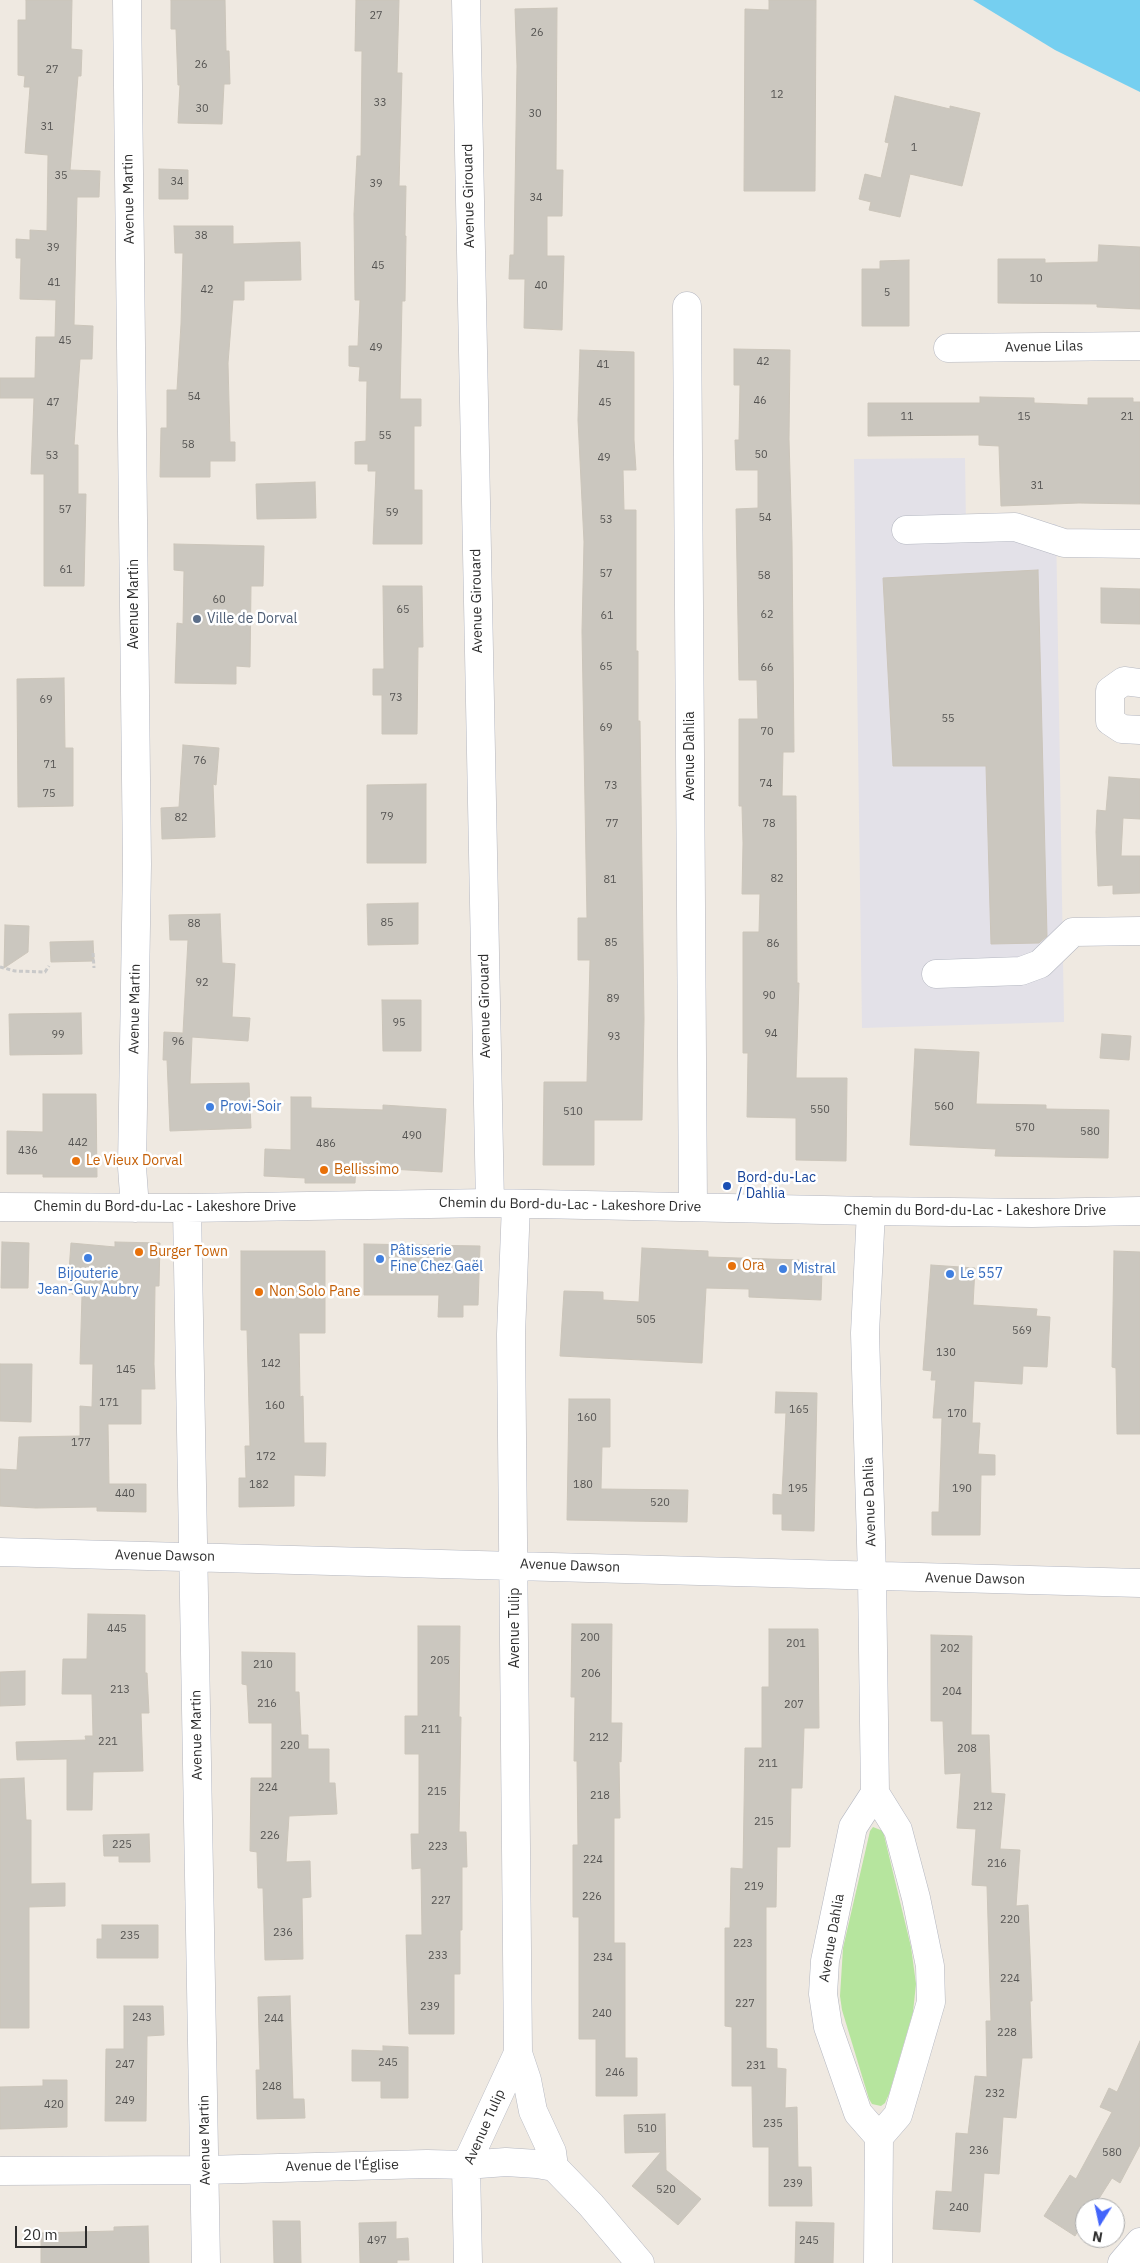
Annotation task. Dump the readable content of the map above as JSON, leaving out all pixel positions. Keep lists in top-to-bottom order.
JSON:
{
  "streets": {
    "street": [
      "Avenue Girouard",
      "Avenue Martin",
      "Avenue Lilas",
      "Avenue Dahlia",
      "Chemin du Bord-du-Lac - Lakeshore Drive",
      "Avenue Dawson",
      "Avenue Tulip",
      "Avenue de l'Église"
    ]
  },
  "crossings": [
    ["Avenue Girouard", "Chemin du Bord-du-Lac - Lakeshore Drive"],
    ["Avenue Girouard", "Avenue Tulip"],
    ["Avenue Martin", "Chemin du Bord-du-Lac - Lakeshore Drive"],
    ["Avenue Martin", "Avenue Dawson"],
    ["Avenue Martin", "Avenue de l'Église"],
    ["Avenue Dahlia", "Chemin du Bord-du-Lac - Lakeshore Drive"],
    ["Avenue Dahlia", "Avenue Dawson"],
    ["Chemin du Bord-du-Lac - Lakeshore Drive", "Avenue Tulip"],
    ["Avenue Dawson", "Avenue Tulip"],
    ["Avenue Tulip", "Avenue de l'Église"]
  ],
  "places": [
    "Ville de Dorval",
    "Provi-Soir",
    "Le Vieux Dorval",
    "Bellissimo",
    "Bord-du-Lac / Dahlia",
    "Burger Town",
    "Bijouterie Jean-Guy Aubry",
    "Pâtisserie Fine Chez Gaël",
    "Ora",
    "Mistral",
    "Le 557",
    "Non Solo Pane"
  ],
  "house_numbers": [
    "27",
    "26",
    "26",
    "27",
    "12",
    "33",
    "30",
    "30",
    "31",
    "1",
    "35",
    "34",
    "39",
    "34",
    "38",
    "39",
    "45",
    "10",
    "41",
    "40",
    "42",
    "5",
    "45",
    "49",
    "42",
    "41",
    "54",
    "46",
    "47",
    "45",
    "11",
    "15",
    "21",
    "55",
    "58",
    "50",
    "53",
    "49",
    "31",
    "57",
    "59",
    "54",
    "53",
    "61",
    "57",
    "58",
    "60",
    "65",
    "62",
    "61",
    "65",
    "66",
    "73",
    "69",
    "55",
    "69",
    "70",
    "76",
    "71",
    "74",
    "73",
    "75",
    "79",
    "82",
    "77",
    "78",
    "82",
    "81",
    "85",
    "88",
    "85",
    "86",
    "92",
    "90",
    "89",
    "95",
    "94",
    "99",
    "93",
    "96",
    "560",
    "550",
    "510",
    "570",
    "580",
    "490",
    "442",
    "486",
    "436",
    "505",
    "569",
    "130",
    "142",
    "145",
    "171",
    "160",
    "165",
    "170",
    "160",
    "177",
    "172",
    "182",
    "180",
    "195",
    "190",
    "440",
    "520",
    "445",
    "200",
    "201",
    "202",
    "205",
    "210",
    "206",
    "213",
    "204",
    "216",
    "207",
    "211",
    "212",
    "221",
    "220",
    "208",
    "211",
    "224",
    "215",
    "218",
    "212",
    "215",
    "226",
    "225",
    "223",
    "224",
    "216",
    "219",
    "226",
    "227",
    "220",
    "236",
    "235",
    "223",
    "233",
    "234",
    "224",
    "227",
    "239",
    "240",
    "243",
    "244",
    "228",
    "245",
    "247",
    "231",
    "246",
    "248",
    "232",
    "249",
    "420",
    "235",
    "510",
    "236",
    "580",
    "239",
    "520",
    "240",
    "497",
    "245"
  ],
  "scale_bar": "20 m",
  "north": "bottom"
}
